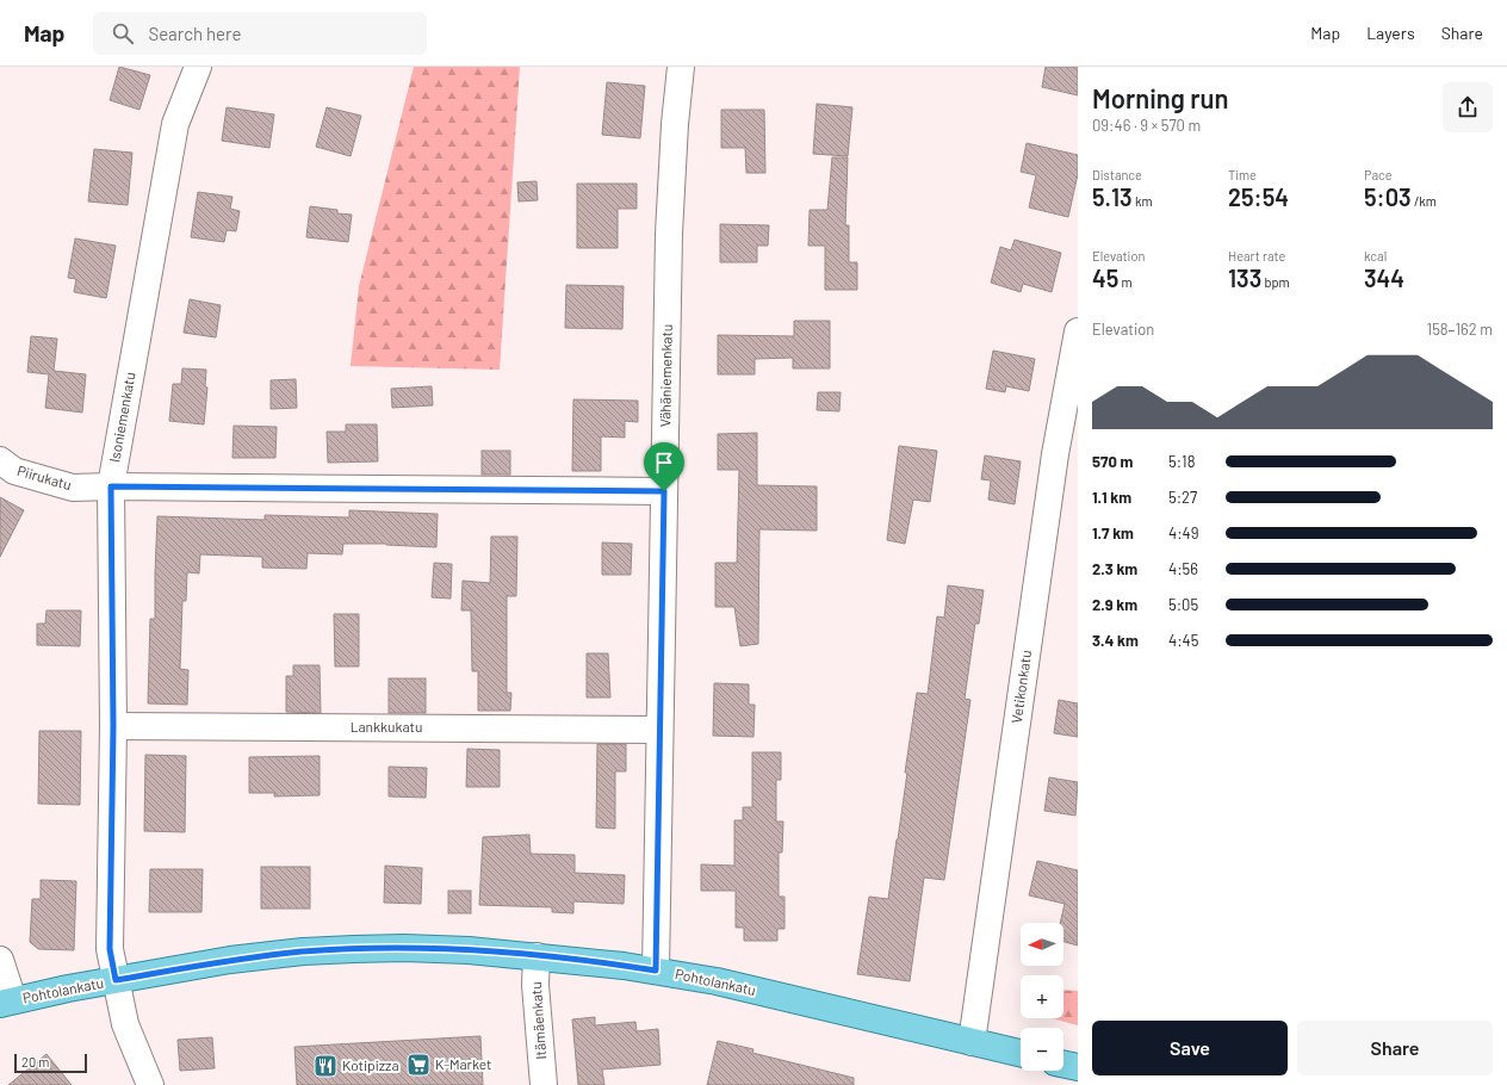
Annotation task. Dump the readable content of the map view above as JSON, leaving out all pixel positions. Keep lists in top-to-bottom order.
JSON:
{
  "streets": {
    "main road": ["Pohtolankatu"],
    "street": [
      "Vähäniemenkatu",
      "Isoniemenkatu",
      "Piirukatu",
      "Vetikonkatu",
      "Lankkukatu",
      "Itämäenkatu"
    ]
  },
  "crossings": [
    ["Vähäniemenkatu", "Piirukatu"],
    ["Vähäniemenkatu", "Lankkukatu"],
    ["Vähäniemenkatu", "Pohtolankatu"],
    ["Isoniemenkatu", "Piirukatu"],
    ["Isoniemenkatu", "Lankkukatu"],
    ["Isoniemenkatu", "Pohtolankatu"],
    ["Vetikonkatu", "Pohtolankatu"],
    ["Pohtolankatu", "Itämäenkatu"]
  ],
  "places": {
    "supermarket": ["K-Market"],
    "restaurant": ["Kotipizza"]
  },
  "scale_bar": "20 m",
  "north": "left",
  "page": {
    "header": "Map",
    "search": "Search here",
    "nav": ["Map", "Layers", "Share"],
    "heading": ["Morning run", "09:46 · 9 × 570 m"],
    "stats": [
      ["Distance", "5.13 km"],
      ["Time", "25:54"],
      ["Pace", "5:03 /km"],
      ["Elevation", "45 m"],
      ["Heart rate", "133 bpm"],
      ["kcal", "344"]
    ],
    "chart": ["Elevation", "158–162 m"],
    "list": [
      {
        "name": "570 m",
        "note": "5:18"
      },
      {
        "name": "1.1 km",
        "note": "5:27"
      },
      {
        "name": "1.7 km",
        "note": "4:49"
      },
      {
        "name": "2.3 km",
        "note": "4:56"
      },
      {
        "name": "2.9 km",
        "note": "5:05"
      },
      {
        "name": "3.4 km",
        "note": "4:45"
      }
    ],
    "map_buttons": ["+", "−"],
    "buttons": ["Save", "Share"],
    "scale": "20 m"
  }
}
